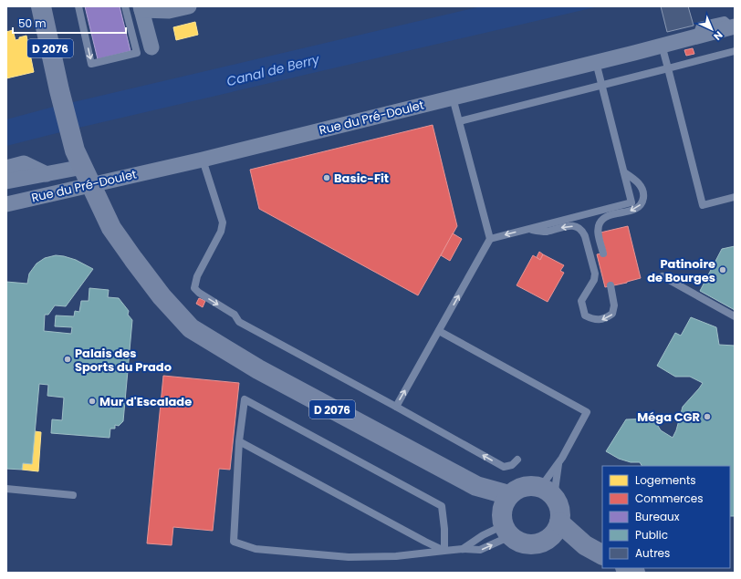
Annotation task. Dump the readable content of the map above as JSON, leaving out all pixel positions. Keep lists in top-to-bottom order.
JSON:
{
  "streets": {
    "main road": ["D 2076"],
    "street": ["Rue du Pré-Doulet"]
  },
  "crossings": [
    ["D 2076", "Rue du Pré-Doulet"]
  ],
  "water": ["Canal de Berry"],
  "places": [
    "Basic-Fit",
    "Patinoire de Bourges",
    "Palais des Sports du Prado",
    "Mur d'Escalade",
    "Méga CGR"
  ],
  "legend": [
    "Logements",
    "Commerces",
    "Bureaux",
    "Public",
    "Autres"
  ],
  "scale_bar": "50 m",
  "north": "bottom right"
}
